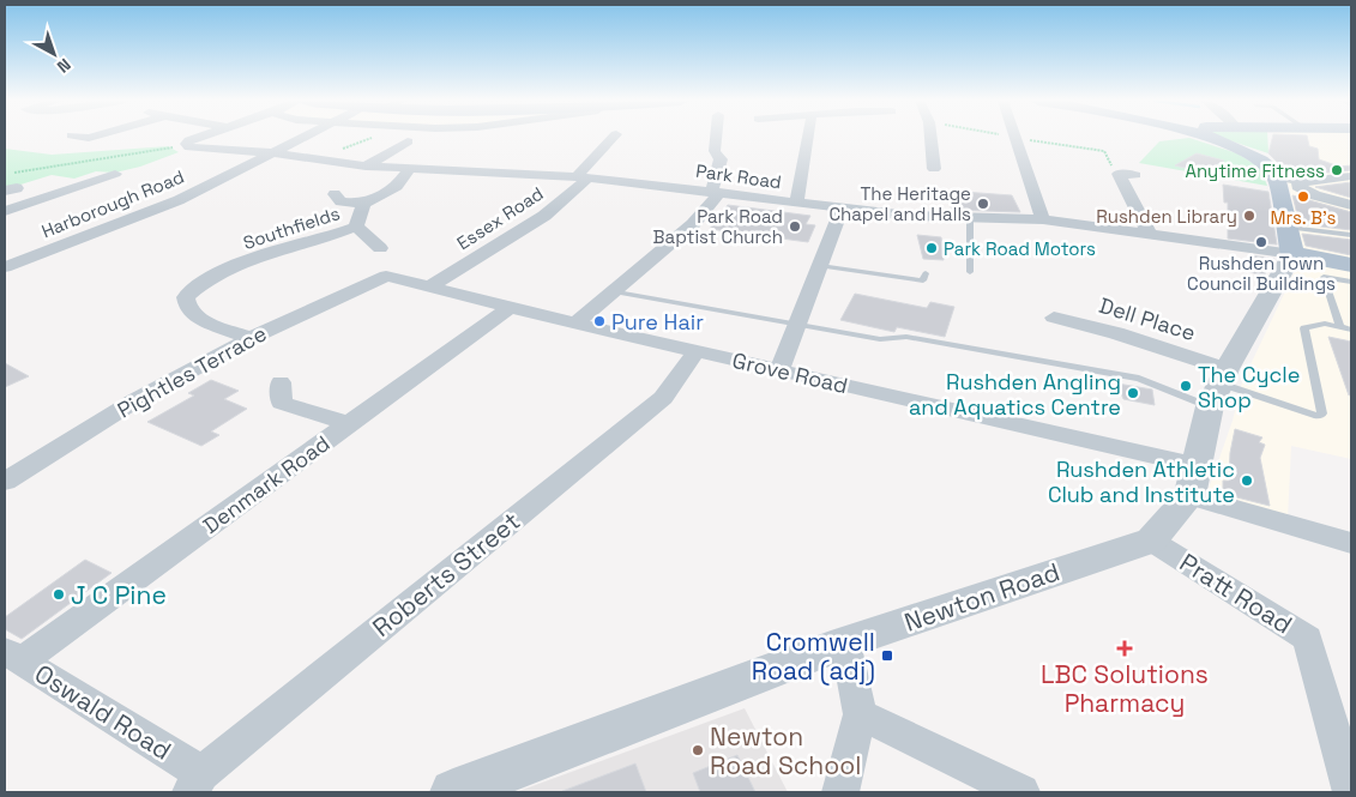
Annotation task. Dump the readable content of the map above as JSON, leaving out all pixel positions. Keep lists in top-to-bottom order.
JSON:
{
  "streets": {
    "street": [
      "Park Road",
      "Harborough Road",
      "Essex Road",
      "Southfields",
      "Dell Place",
      "Pightles Terrace",
      "Grove Road",
      "Denmark Road",
      "Roberts Street",
      "Pratt Road",
      "Newton Road",
      "Oswald Road"
    ]
  },
  "crossings": [
    ["Park Road", "Harborough Road"],
    ["Park Road", "Essex Road"],
    ["Park Road", "Southfields"],
    ["Park Road", "Newton Road"],
    ["Essex Road", "Grove Road"],
    ["Southfields", "Pightles Terrace"],
    ["Dell Place", "Newton Road"],
    ["Pightles Terrace", "Grove Road"],
    ["Grove Road", "Denmark Road"],
    ["Grove Road", "Roberts Street"],
    ["Grove Road", "Newton Road"],
    ["Denmark Road", "Oswald Road"],
    ["Roberts Street", "Oswald Road"],
    ["Pratt Road", "Newton Road"]
  ],
  "places": {
    "other": [
      "Anytime Fitness",
      "Mrs. B's",
      "The Heritage Chapel and Halls",
      "Rushden Library",
      "Park Road Baptist Church",
      "Rushden Town Council Buildings",
      "Park Road Motors",
      "Pure Hair",
      "The Cycle Shop",
      "Rushden Angling and Aquatics Centre",
      "Rushden Athletic Club and Institute",
      "J C Pine",
      "Newton Road School"
    ],
    "health": ["LBC Solutions Pharmacy"],
    "transit": ["Cromwell Road (adj)"]
  },
  "north": "bottom right"
}
